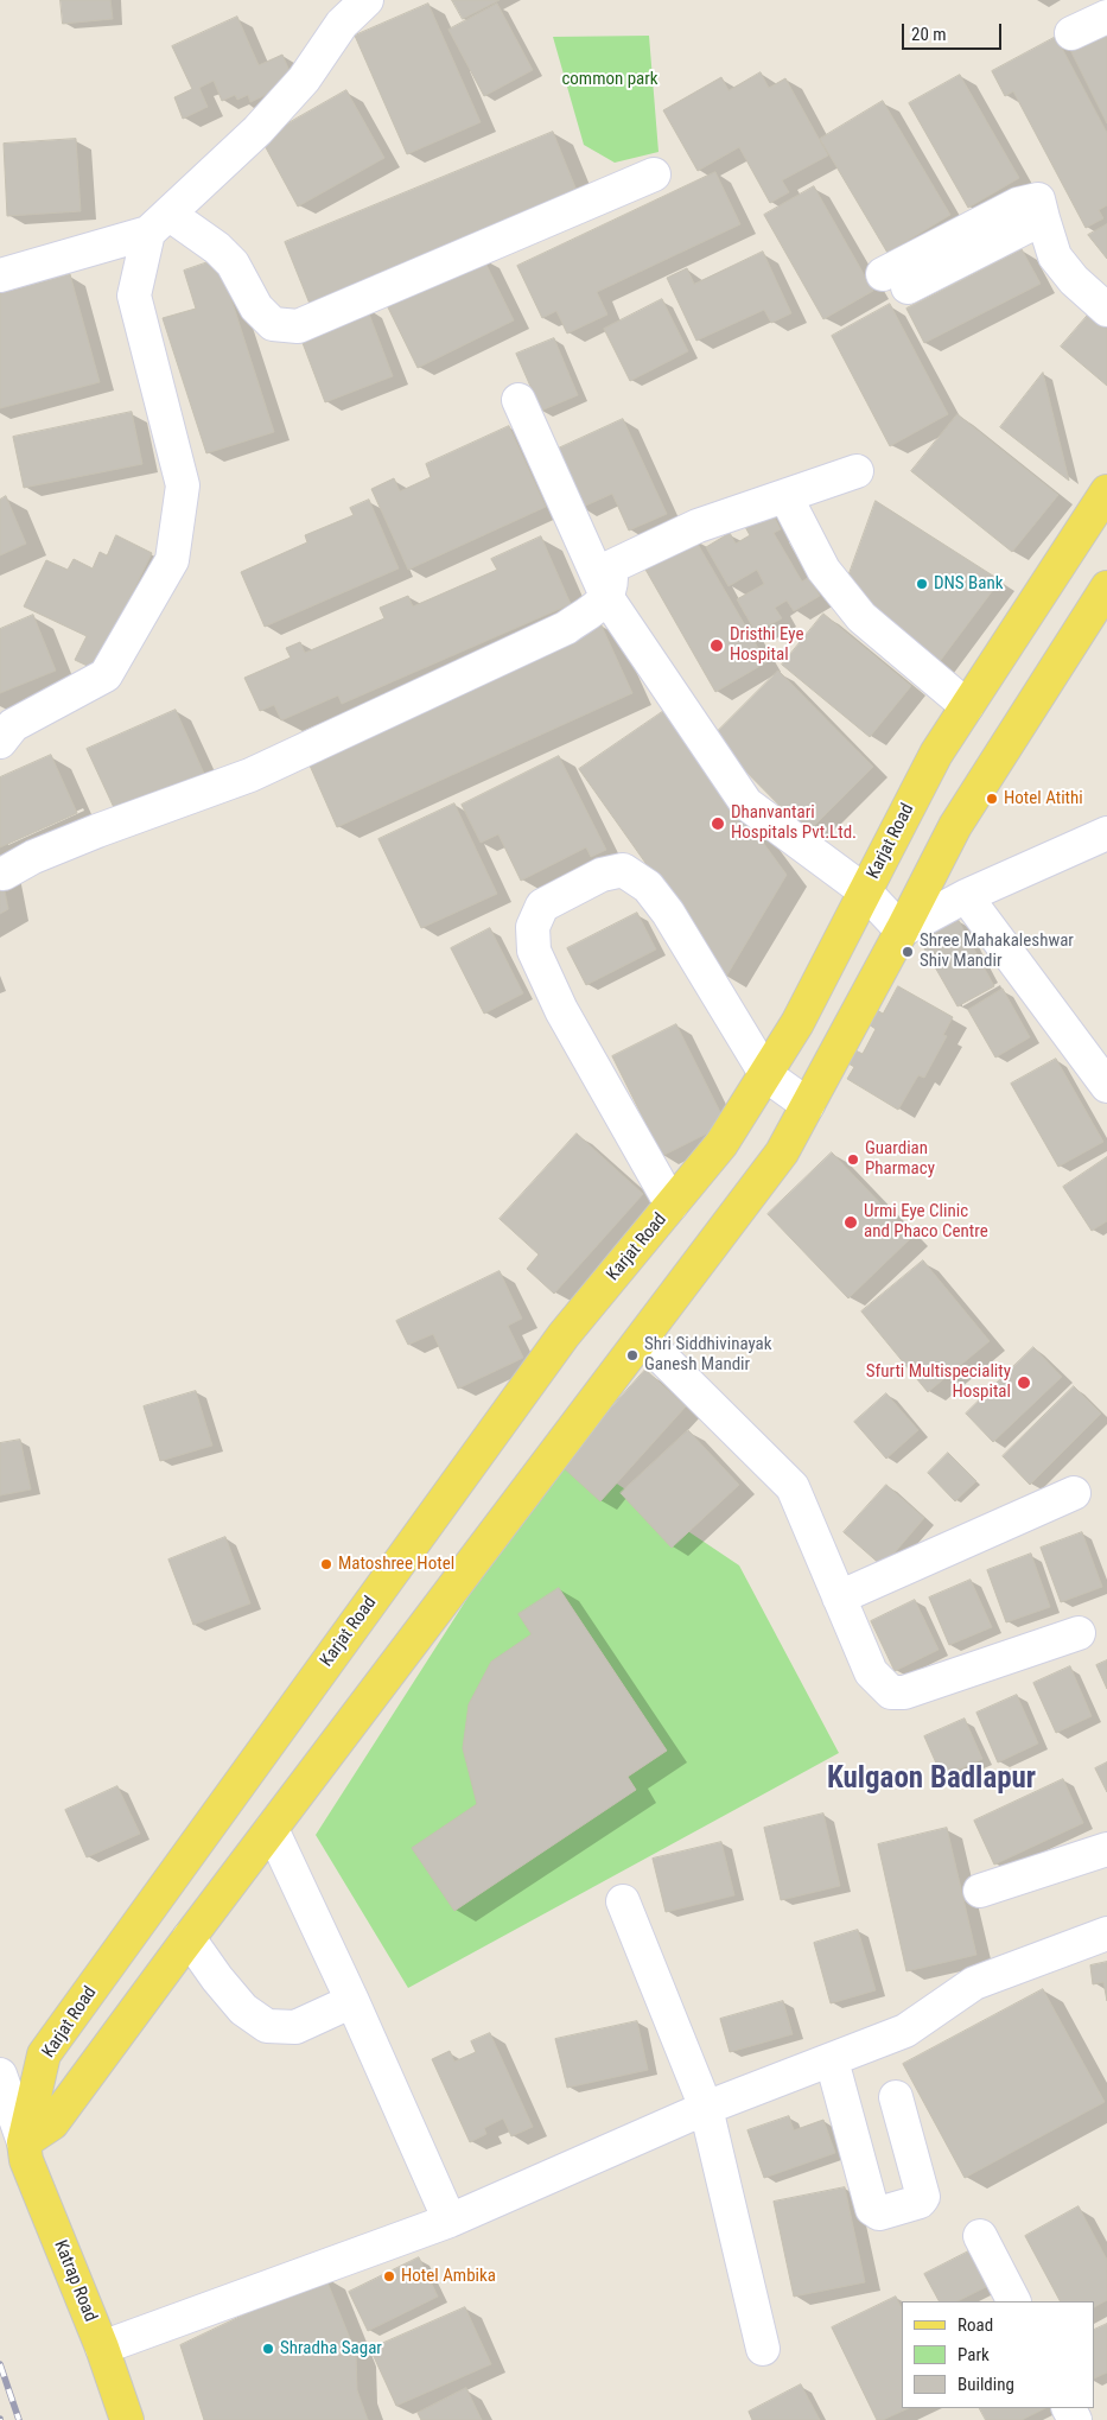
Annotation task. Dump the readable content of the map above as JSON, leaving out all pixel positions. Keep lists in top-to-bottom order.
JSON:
{
  "streets": {
    "main road": ["Karjat Road", "Katrap Road"]
  },
  "crossings": [
    ["Karjat Road", "Katrap Road"]
  ],
  "districts": ["Kulgaon Badlapur"],
  "parks": ["common park"],
  "places": [
    "DNS Bank",
    "Dristhi Eye Hospital",
    "Hotel Atithi",
    "Dhanvantari Hospitals Pvt.Ltd.",
    "Shree Mahakaleshwar Shiv Mandir",
    "Guardian Pharmacy",
    "Urmi Eye Clinic and Phaco Centre",
    "Shri Siddhivinayak Ganesh Mandir",
    "Sfurti Multispeciality Hospital",
    "Matoshree Hotel",
    "Hotel Ambika",
    "Shradha Sagar"
  ],
  "legend": ["Road", "Park", "Building"],
  "scale_bar": "20 m"
}
